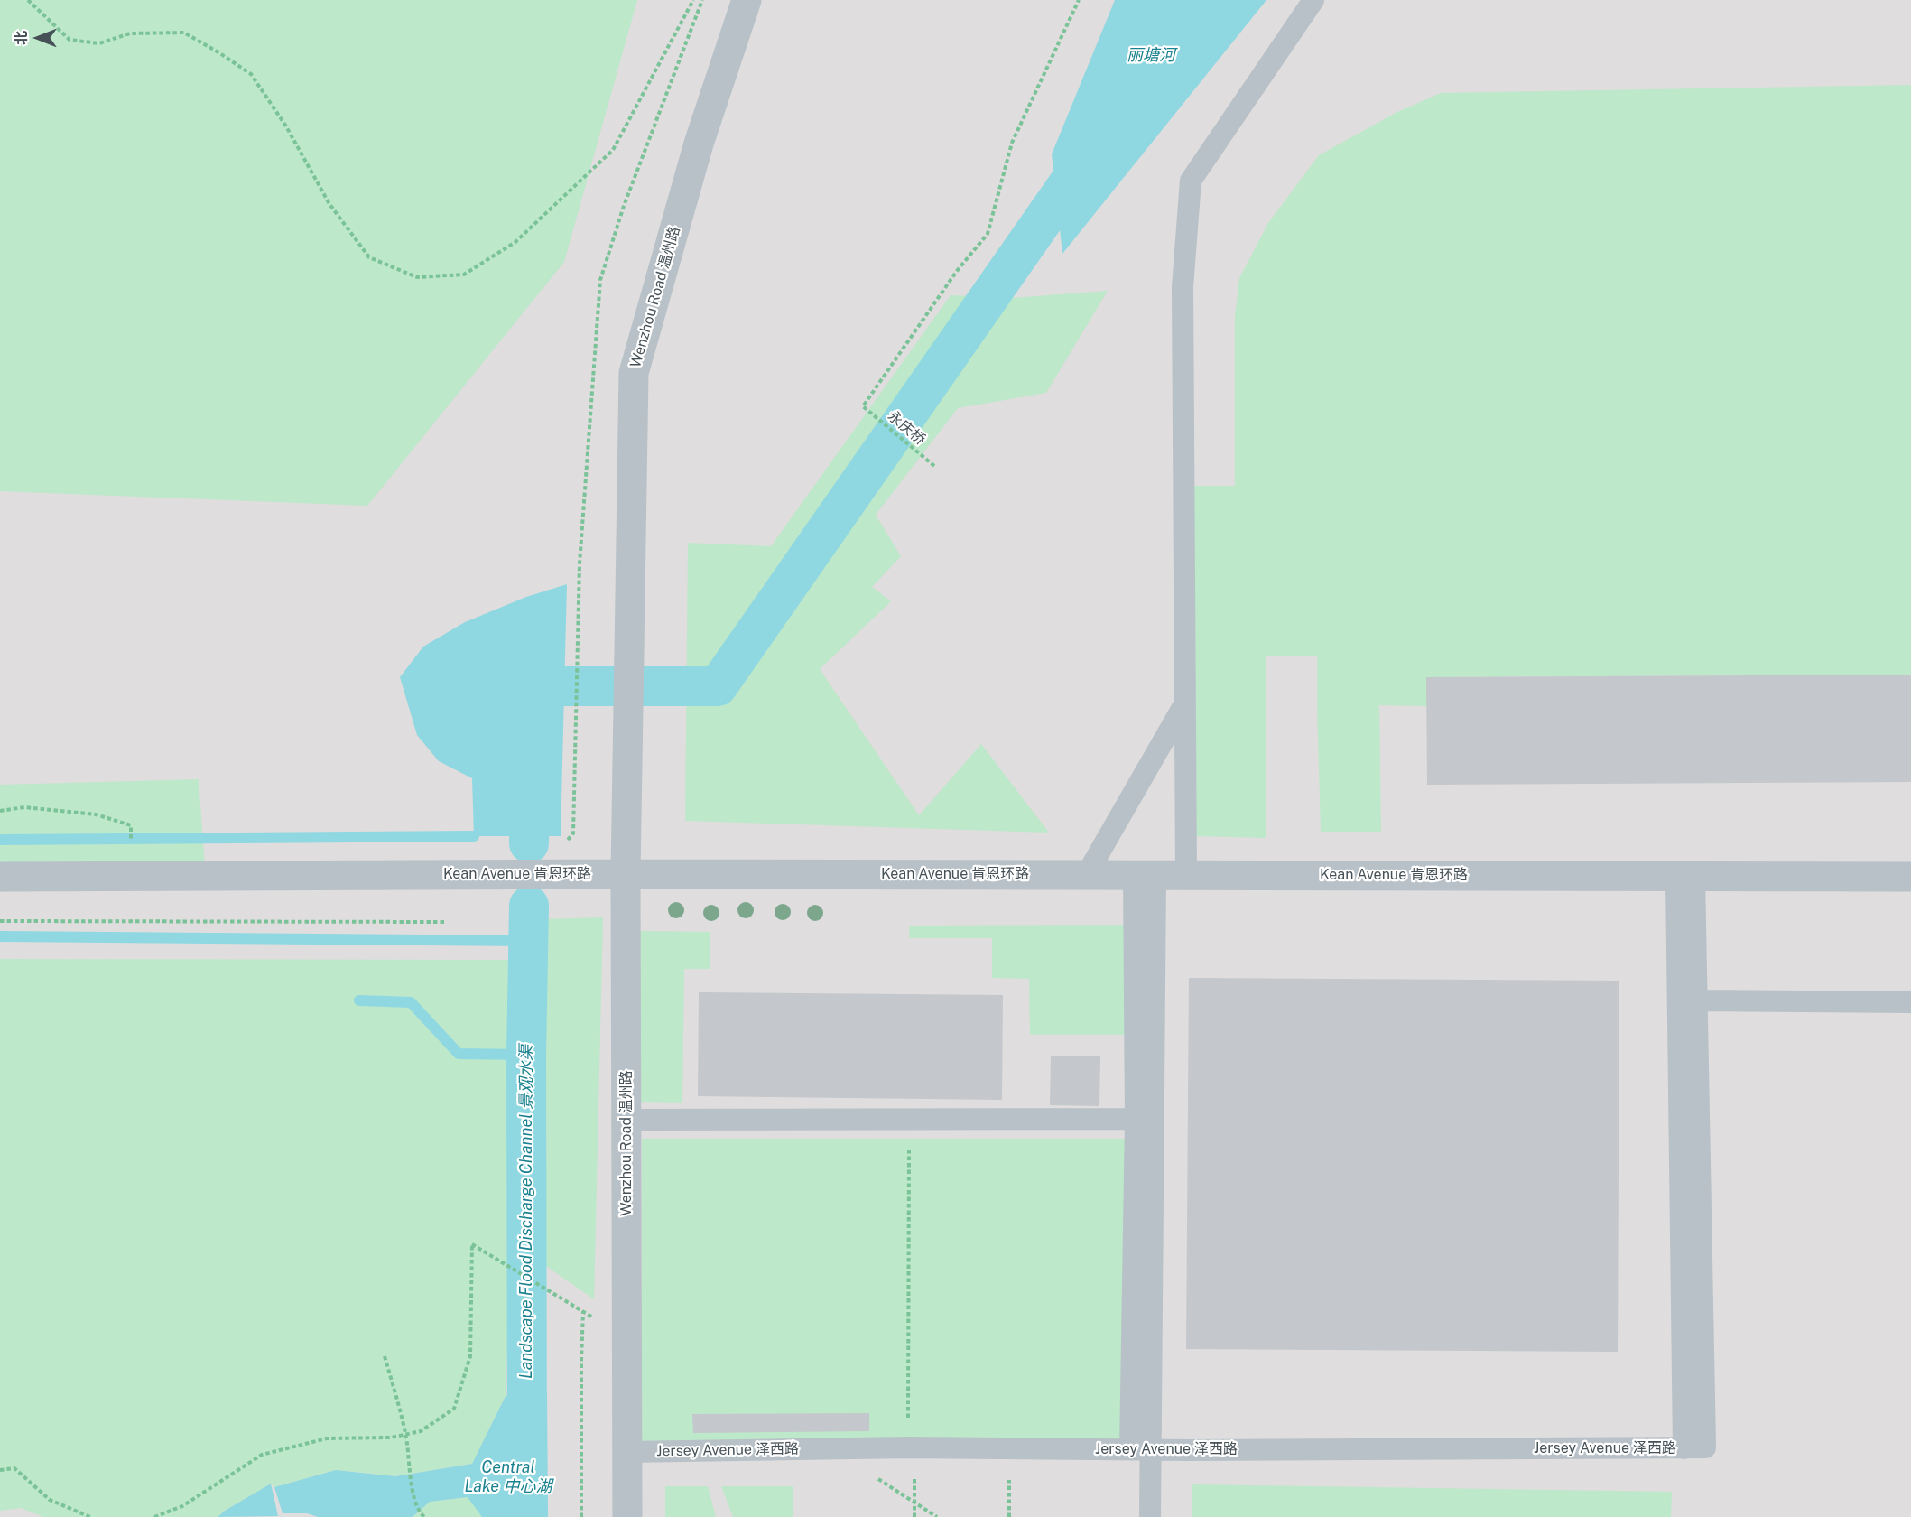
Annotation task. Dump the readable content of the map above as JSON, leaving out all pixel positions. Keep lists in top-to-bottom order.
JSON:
{
  "streets": {
    "street": ["Wenzhou Road 温州路", "Kean Avenue 肯恩环路"],
    "lane": ["Jersey Avenue 泽西路"],
    "path": ["永庆桥"]
  },
  "crossings": [
    ["Wenzhou Road 温州路", "Kean Avenue 肯恩环路"],
    ["Wenzhou Road 温州路", "Jersey Avenue 泽西路"]
  ],
  "water": ["丽塘河", "Landscape Flood Discharge Channel 景观水渠", "Central Lake 中心湖"],
  "north": "left"
}
